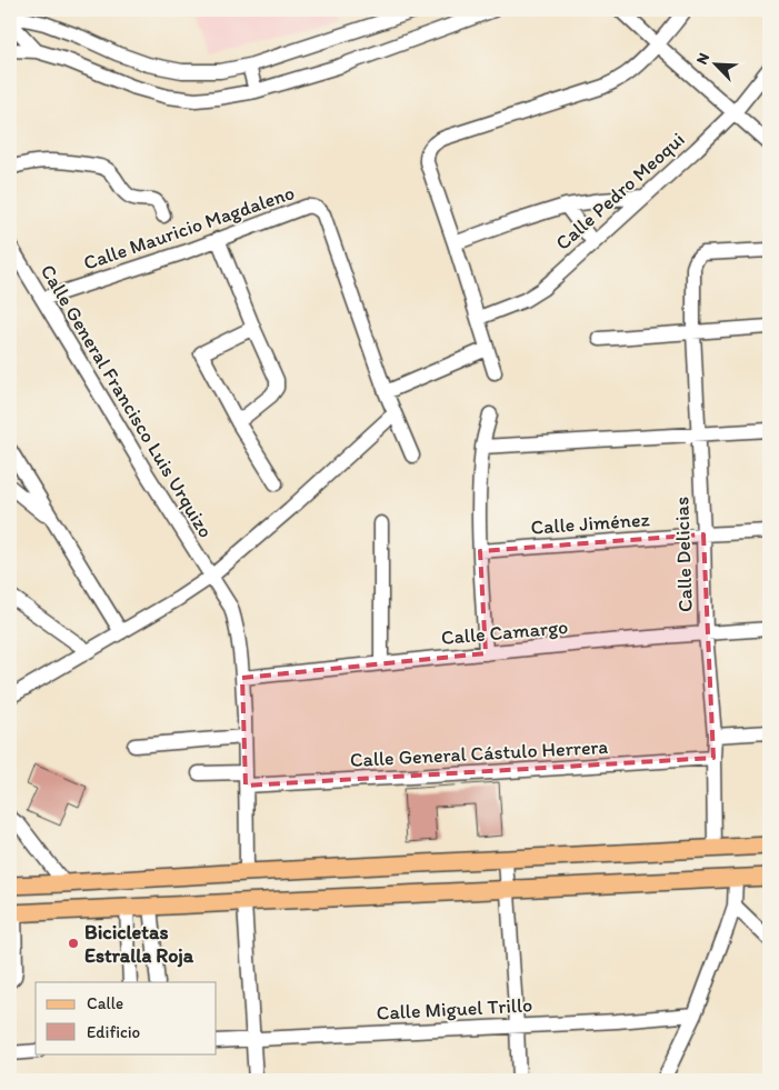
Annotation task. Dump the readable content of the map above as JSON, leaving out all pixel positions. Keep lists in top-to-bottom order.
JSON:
{
  "streets": {
    "street": [
      "Calle Pedro Meoqui",
      "Calle Mauricio Magdaleno",
      "Calle General Francisco Luis Urquizo",
      "Calle Jiménez",
      "Calle Delicias",
      "Calle Camargo",
      "Calle General Cástulo Herrera",
      "Calle Miguel Trillo"
    ]
  },
  "crossings": [
    ["Calle Mauricio Magdaleno", "Calle General Francisco Luis Urquizo"],
    ["Calle General Francisco Luis Urquizo", "Calle Camargo"],
    ["Calle General Francisco Luis Urquizo", "Calle General Cástulo Herrera"],
    ["Calle Jiménez", "Calle Delicias"],
    ["Calle Delicias", "Calle Camargo"],
    ["Calle Delicias", "Calle General Cástulo Herrera"]
  ],
  "places": ["Bicicletas Estralla Roja"],
  "legend": ["Calle", "Edificio"],
  "north": "top left"
}
